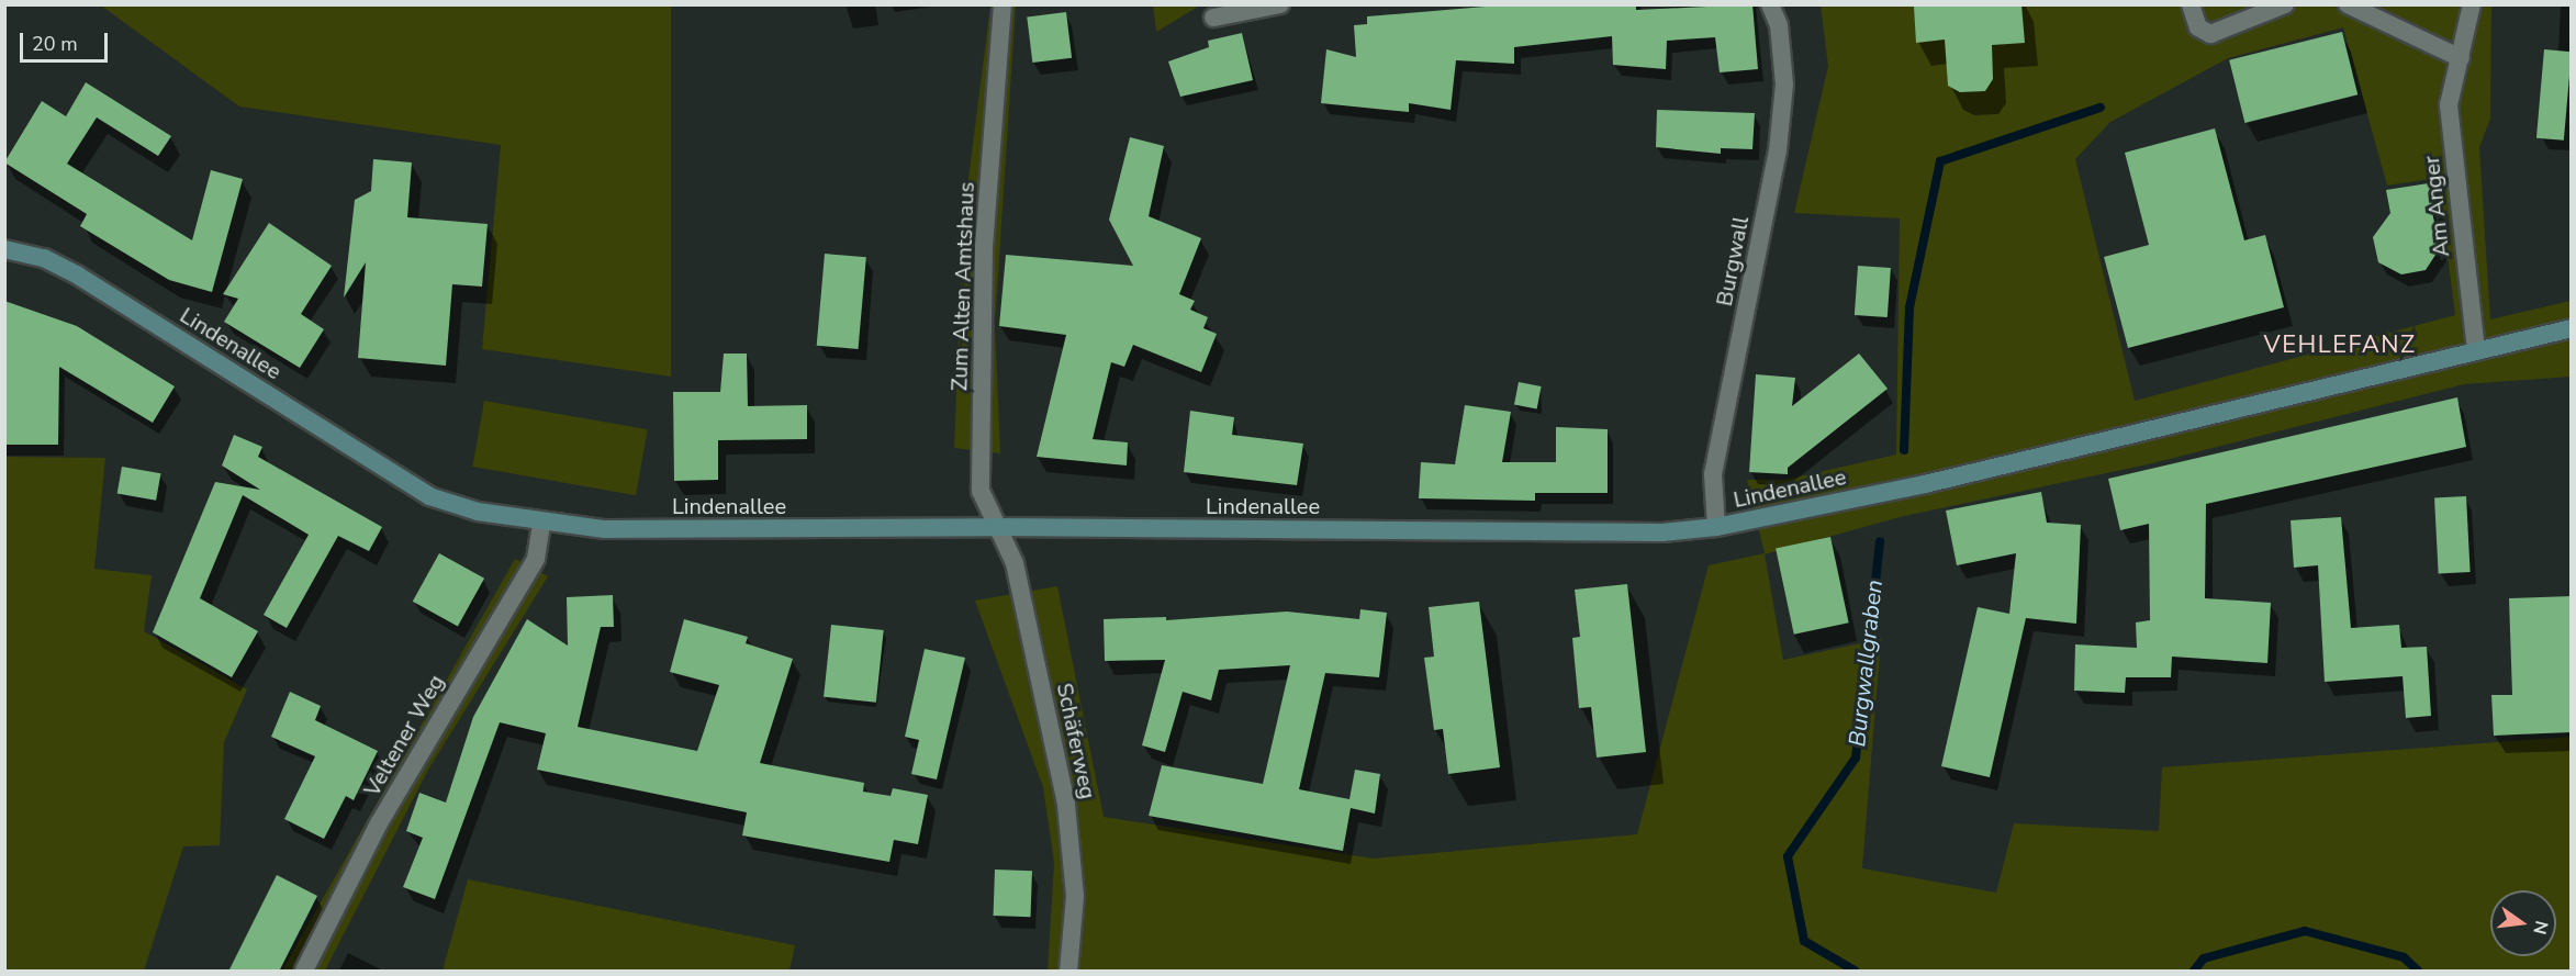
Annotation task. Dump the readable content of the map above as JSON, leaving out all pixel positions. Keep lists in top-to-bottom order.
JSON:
{
  "streets": {
    "main road": ["Lindenallee"],
    "street": [
      "Am Anger",
      "Burgwall",
      "Zum Alten Amtshaus",
      "Veltener Weg",
      "Schäferweg"
    ]
  },
  "crossings": [
    ["Am Anger", "Lindenallee"],
    ["Burgwall", "Lindenallee"],
    ["Zum Alten Amtshaus", "Lindenallee"],
    ["Zum Alten Amtshaus", "Schäferweg"],
    ["Lindenallee", "Veltener Weg"],
    ["Lindenallee", "Schäferweg"]
  ],
  "districts": ["VEHLEFANZ"],
  "water": ["Burgwallgraben"],
  "scale_bar": "20 m",
  "north": "right"
}
